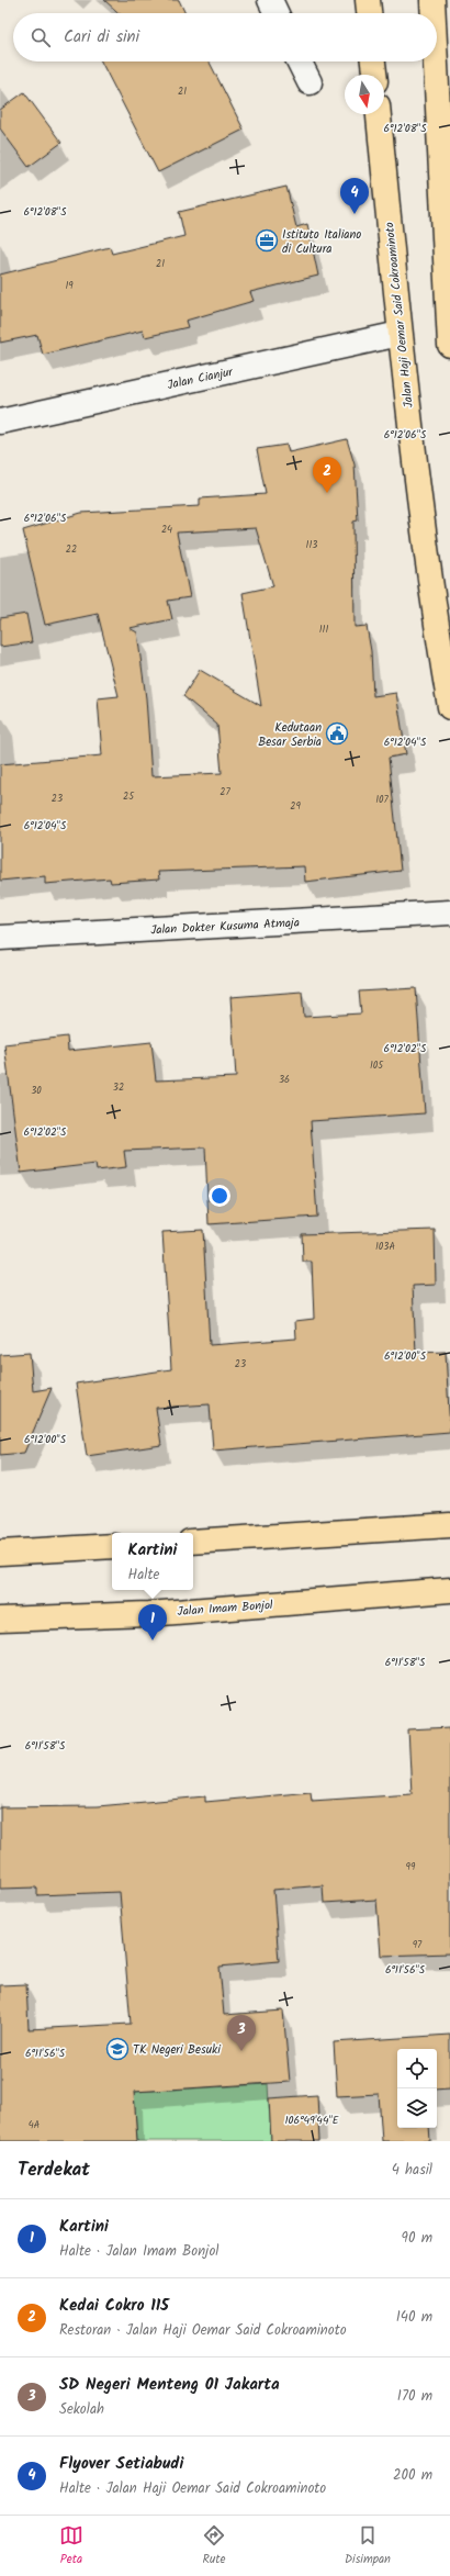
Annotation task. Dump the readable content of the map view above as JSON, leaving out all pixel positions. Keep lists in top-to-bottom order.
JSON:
{
  "streets": {
    "main road": ["Jalan Haji Oemar Said Cokroaminoto", "Jalan Imam Bonjol"],
    "street": ["Jalan Cianjur", "Jalan Dokter Kusuma Atmaja"]
  },
  "crossings": [
    ["Jalan Haji Oemar Said Cokroaminoto", "Jalan Cianjur"]
  ],
  "places": {
    "office": ["Istituto Italiano di Cultura"],
    "public building": ["Kedutaan Besar Serbia"],
    "school or university": ["TK Negeri Besuki"]
  },
  "house_numbers": [
    "21",
    "21",
    "19",
    "24",
    "113",
    "22",
    "111",
    "27",
    "25",
    "23",
    "107",
    "29",
    "105",
    "36",
    "32",
    "30",
    "103A",
    "23",
    "99",
    "97",
    "4A"
  ],
  "north": "bottom",
  "page": {
    "search": "Cari di sini",
    "pins": [
      "4",
      "2",
      "1",
      "3"
    ],
    "popup": ["Kartini", "Halte"],
    "heading": ["Terdekat", "4 hasil"],
    "list": [
      {
        "mark": "1",
        "name": "Kartini",
        "note": "Halte · Jalan Imam Bonjol",
        "value": "90 m"
      },
      {
        "mark": "2",
        "name": "Kedai Cokro 115",
        "note": "Restoran · Jalan Haji Oemar Said Cokroaminoto",
        "value": "140 m"
      },
      {
        "mark": "3",
        "name": "SD Negeri Menteng 01 Jakarta",
        "note": "Sekolah",
        "value": "170 m"
      },
      {
        "mark": "4",
        "name": "Flyover Setiabudi",
        "note": "Halte · Jalan Haji Oemar Said Cokroaminoto",
        "value": "200 m"
      }
    ],
    "nav": ["Peta", "Rute", "Disimpan"]
  },
  "coordinates": [
    "6°12'08\"S",
    "6°12'06\"S",
    "6°12'04\"S",
    "6°12'02\"S",
    "6°12'00\"S",
    "6°11'58\"S",
    "6°11'56\"S",
    "106°49'44\"E"
  ]
}
